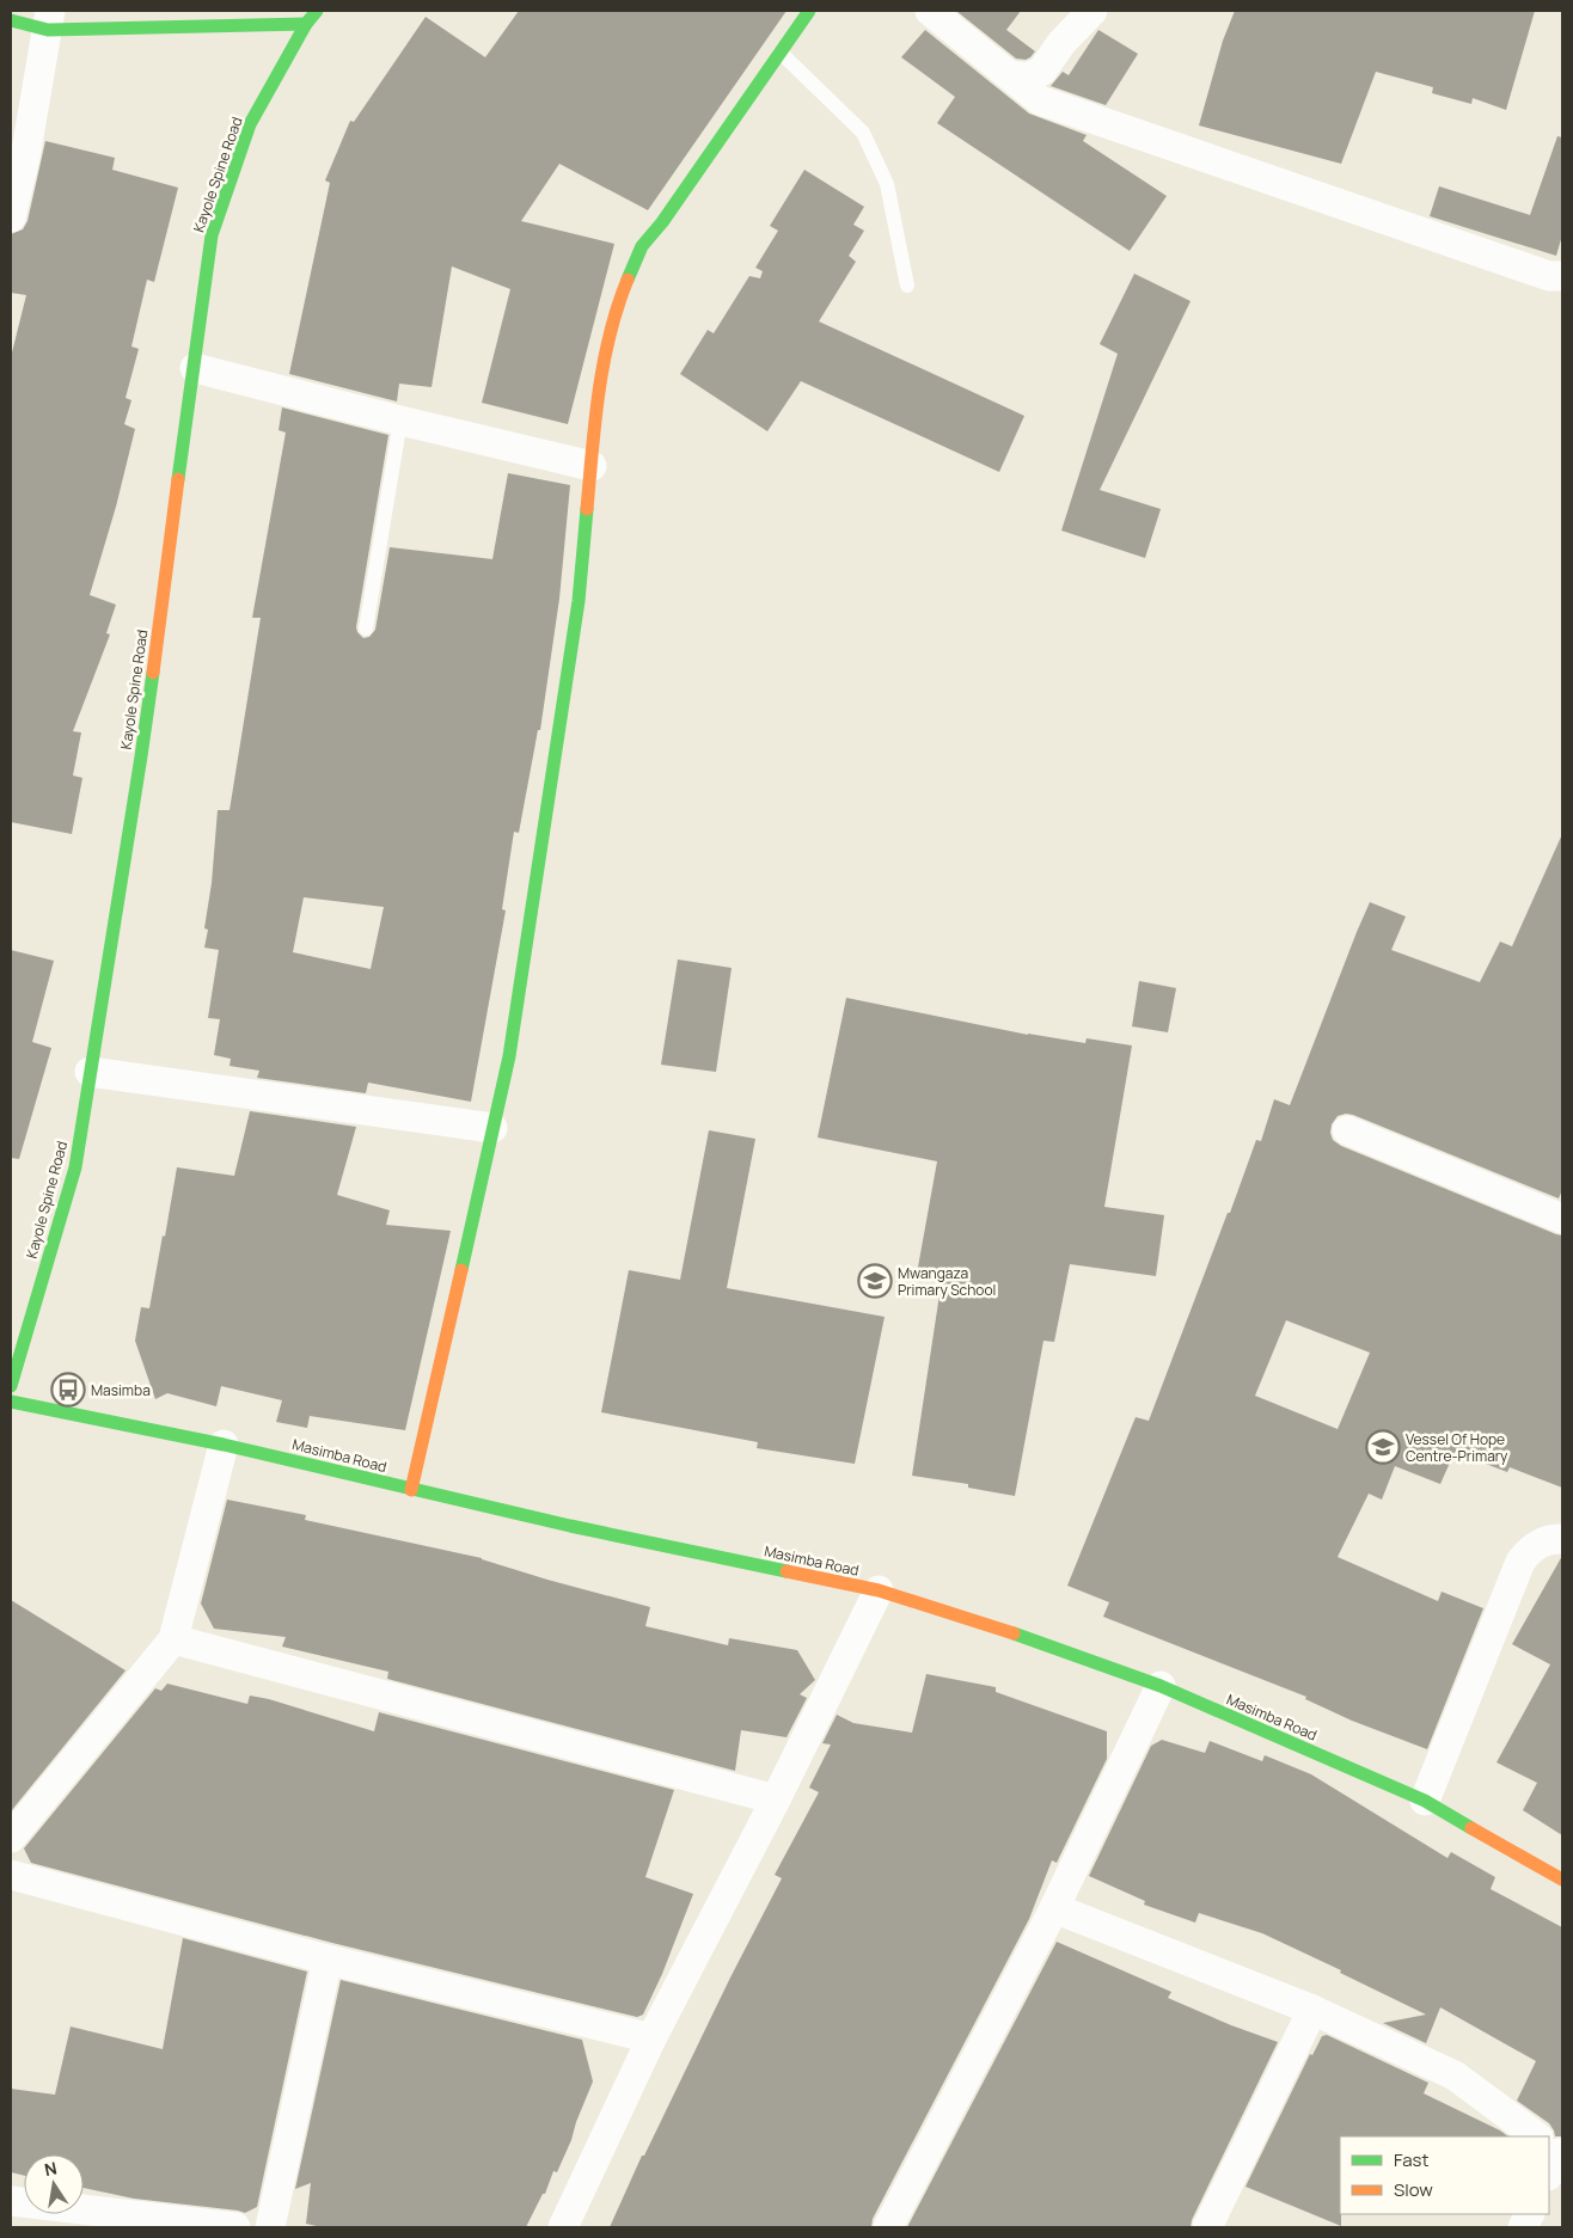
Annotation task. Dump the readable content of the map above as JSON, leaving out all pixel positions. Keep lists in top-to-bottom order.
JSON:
{
  "streets": {
    "street": ["Kayole Spine Road", "Masimba Road"]
  },
  "places": {
    "school or university": ["Mwangaza Primary School", "Vessel Of Hope Centre-Primary"],
    "bus stop": ["Masimba"]
  },
  "legend": ["Fast", "Slow"],
  "north": "top"
}
